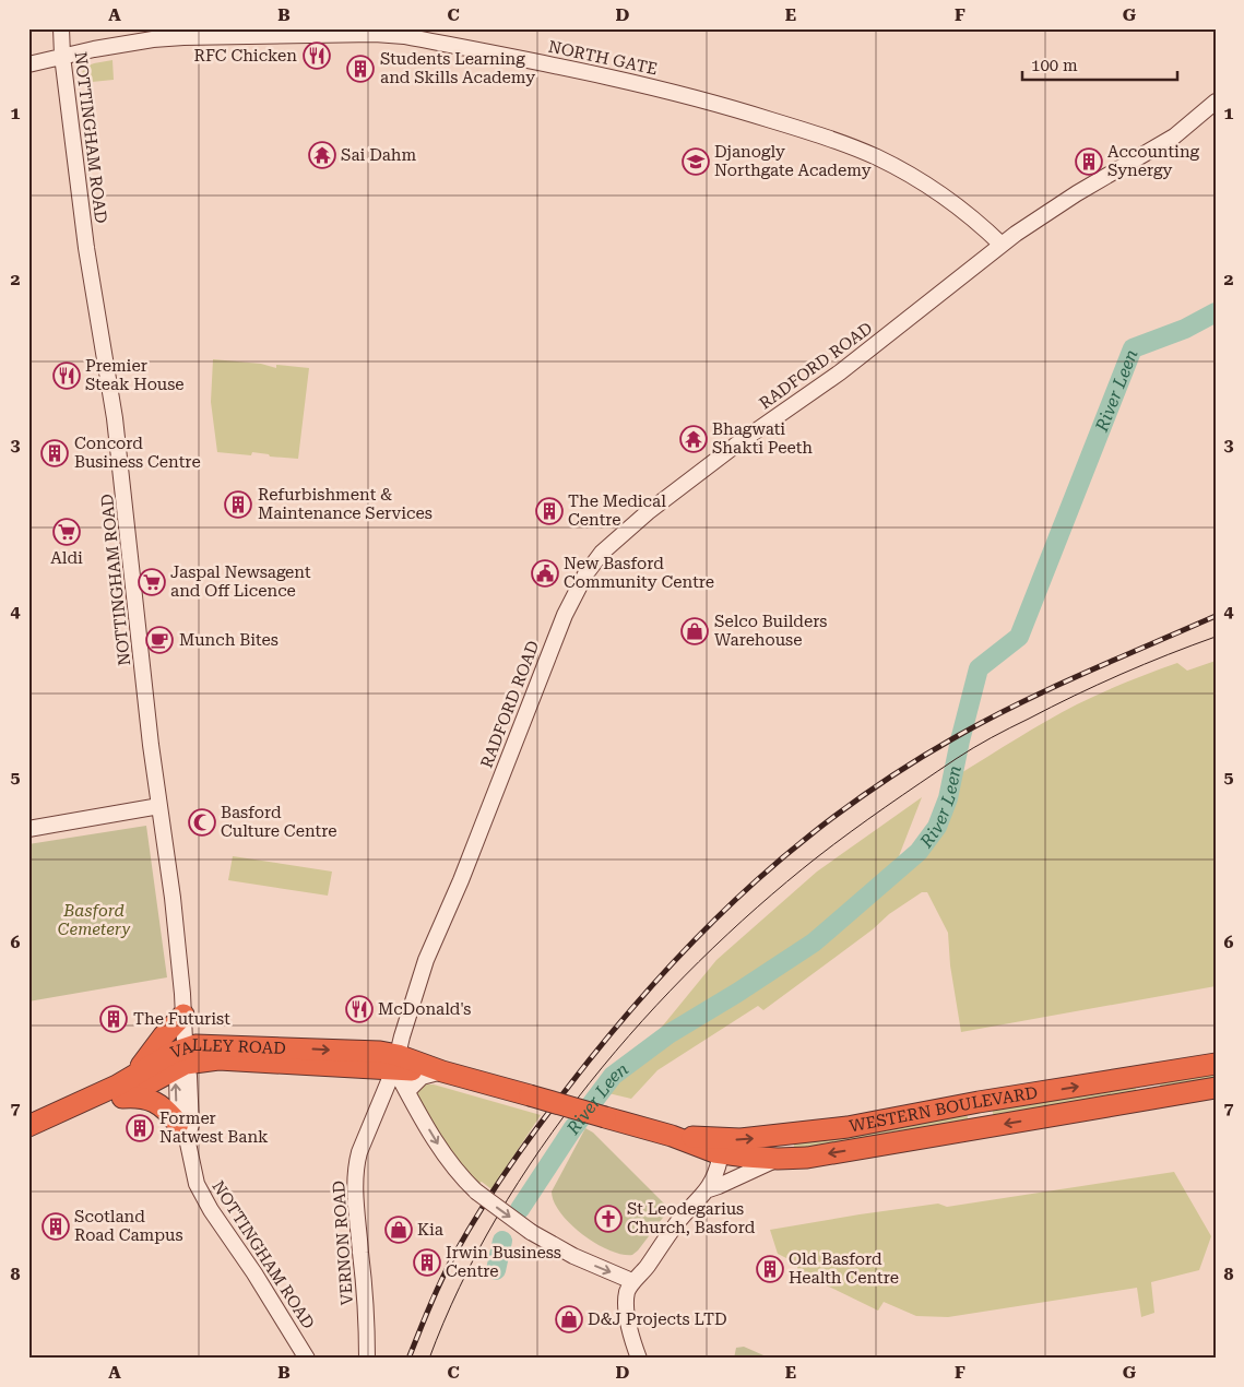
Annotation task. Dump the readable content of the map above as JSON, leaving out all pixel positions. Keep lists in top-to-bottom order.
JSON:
{
  "streets": {
    "highway": ["VALLEY ROAD", "WESTERN BOULEVARD"],
    "street": [
      "NORTH GATE",
      "NOTTINGHAM ROAD",
      "RADFORD ROAD",
      "VERNON ROAD"
    ]
  },
  "crossings": [
    ["NORTH GATE", "NOTTINGHAM ROAD"],
    ["NORTH GATE", "RADFORD ROAD"],
    ["NOTTINGHAM ROAD", "VALLEY ROAD"],
    ["RADFORD ROAD", "VALLEY ROAD"],
    ["RADFORD ROAD", "VERNON ROAD"],
    ["VALLEY ROAD", "WESTERN BOULEVARD"],
    ["VALLEY ROAD", "VERNON ROAD"]
  ],
  "water": ["River Leen"],
  "parks": ["Basford Cemetery"],
  "places": {
    "restaurant": ["RFC Chicken", "Premier Steak House", "McDonald's"],
    "building": [
      "Students Learning and Skills Academy",
      "Accounting Synergy",
      "Concord Business Centre",
      "Refurbishment & Maintenance Services",
      "The Medical Centre",
      "The Futurist",
      "Former Natwest Bank",
      "Scotland Road Campus",
      "Irwin Business Centre",
      "Old Basford Health Centre"
    ],
    "temple": ["Sai Dahm", "Bhagwati Shakti Peeth"],
    "school or university": ["Djanogly Northgate Academy"],
    "supermarket": ["Aldi", "Jaspal Newsagent and Off Licence"],
    "public building": ["New Basford Community Centre"],
    "shop": ["Selco Builders Warehouse", "Kia", "D&J Projects LTD"],
    "cafe": ["Munch Bites"],
    "mosque": ["Basford Culture Centre"],
    "church": ["St Leodegarius Church, Basford"]
  },
  "scale_bar": "100 m",
  "grid": {
    "columns": [
      "A",
      "B",
      "C",
      "D",
      "E",
      "F",
      "G"
    ],
    "rows": [
      "1",
      "2",
      "3",
      "4",
      "5",
      "6",
      "7",
      "8"
    ]
  }
}
